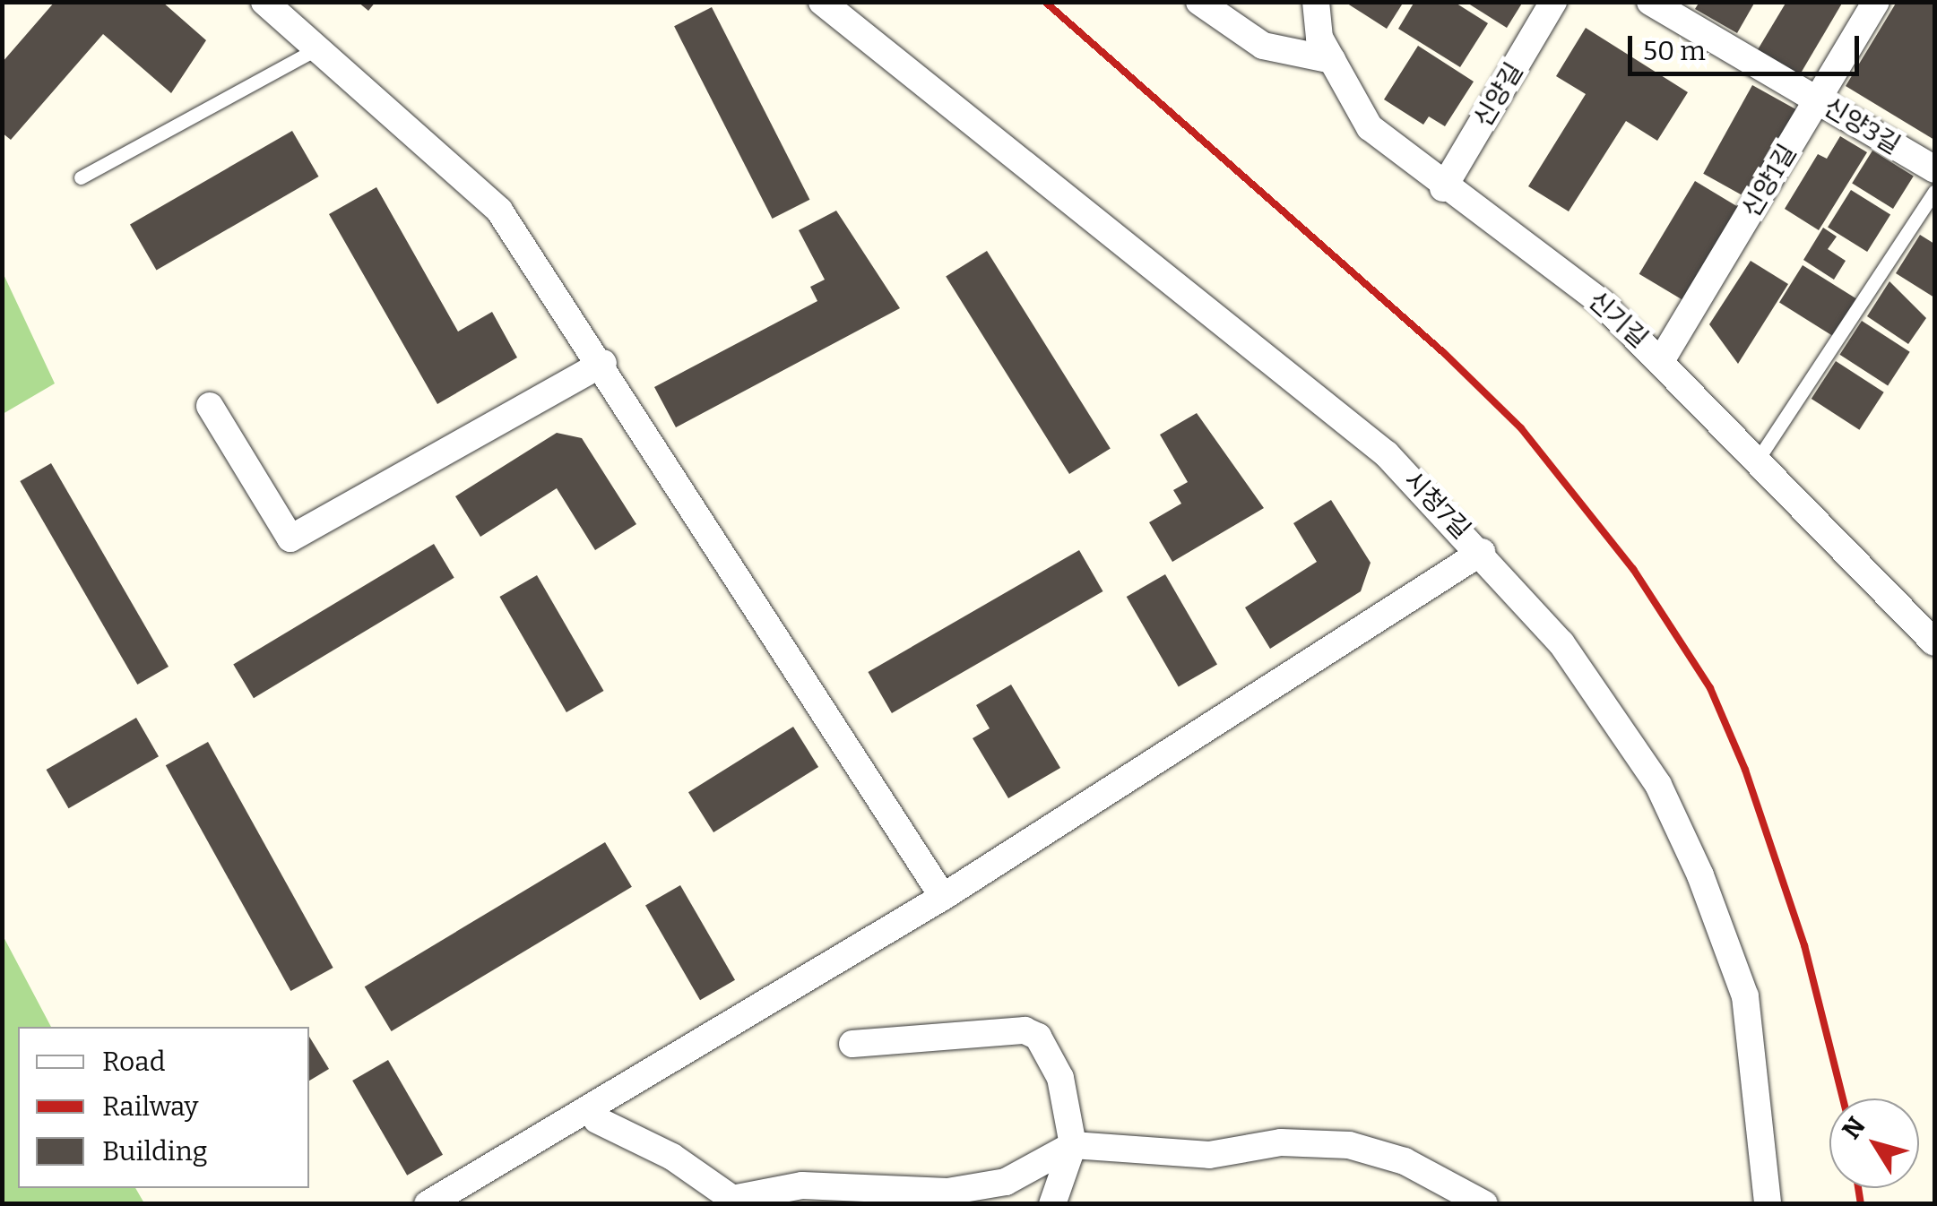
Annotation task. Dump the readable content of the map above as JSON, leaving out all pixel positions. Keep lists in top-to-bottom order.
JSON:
{
  "streets": {
    "street": [
      "신양길",
      "신양3길",
      "신양1길",
      "신기길",
      "시청7길"
    ]
  },
  "crossings": [
    ["신양길", "신기길"],
    ["신양3길", "신양1길"],
    ["신양1길", "신기길"]
  ],
  "legend": ["Road", "Railway", "Building"],
  "scale_bar": "50 m",
  "north": "top left"
}
